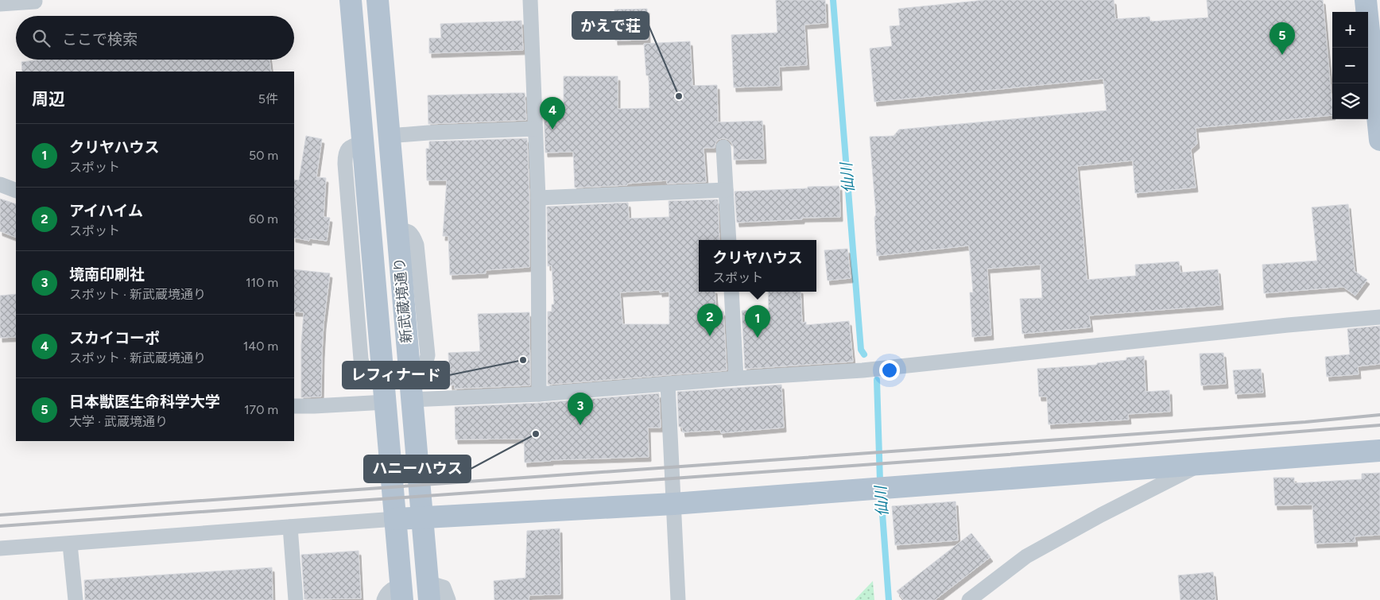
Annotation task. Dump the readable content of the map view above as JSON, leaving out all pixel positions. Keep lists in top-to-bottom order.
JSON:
{
  "streets": {
    "main road": ["新武蔵境通り"]
  },
  "water": ["仙川"],
  "places": ["かえで荘", "レフィナード", "ハニーハウス"],
  "page": {
    "map_buttons": ["+", "−"],
    "search": "ここで検索",
    "pins": [
      "5",
      "4",
      "2",
      "1",
      "3"
    ],
    "heading": ["周辺", "5件"],
    "list": [
      {
        "mark": "1",
        "name": "クリヤハウス",
        "note": "スポット",
        "value": "50 m"
      },
      {
        "mark": "2",
        "name": "アイハイム",
        "note": "スポット",
        "value": "60 m"
      },
      {
        "mark": "3",
        "name": "境南印刷社",
        "note": "スポット · 新武蔵境通り",
        "value": "110 m"
      },
      {
        "mark": "4",
        "name": "スカイコーポ",
        "note": "スポット · 新武蔵境通り",
        "value": "140 m"
      },
      {
        "mark": "5",
        "name": "日本獣医生命科学大学",
        "note": "大学 · 武蔵境通り",
        "value": "170 m"
      }
    ],
    "popup": ["クリヤハウス", "スポット"]
  }
}
